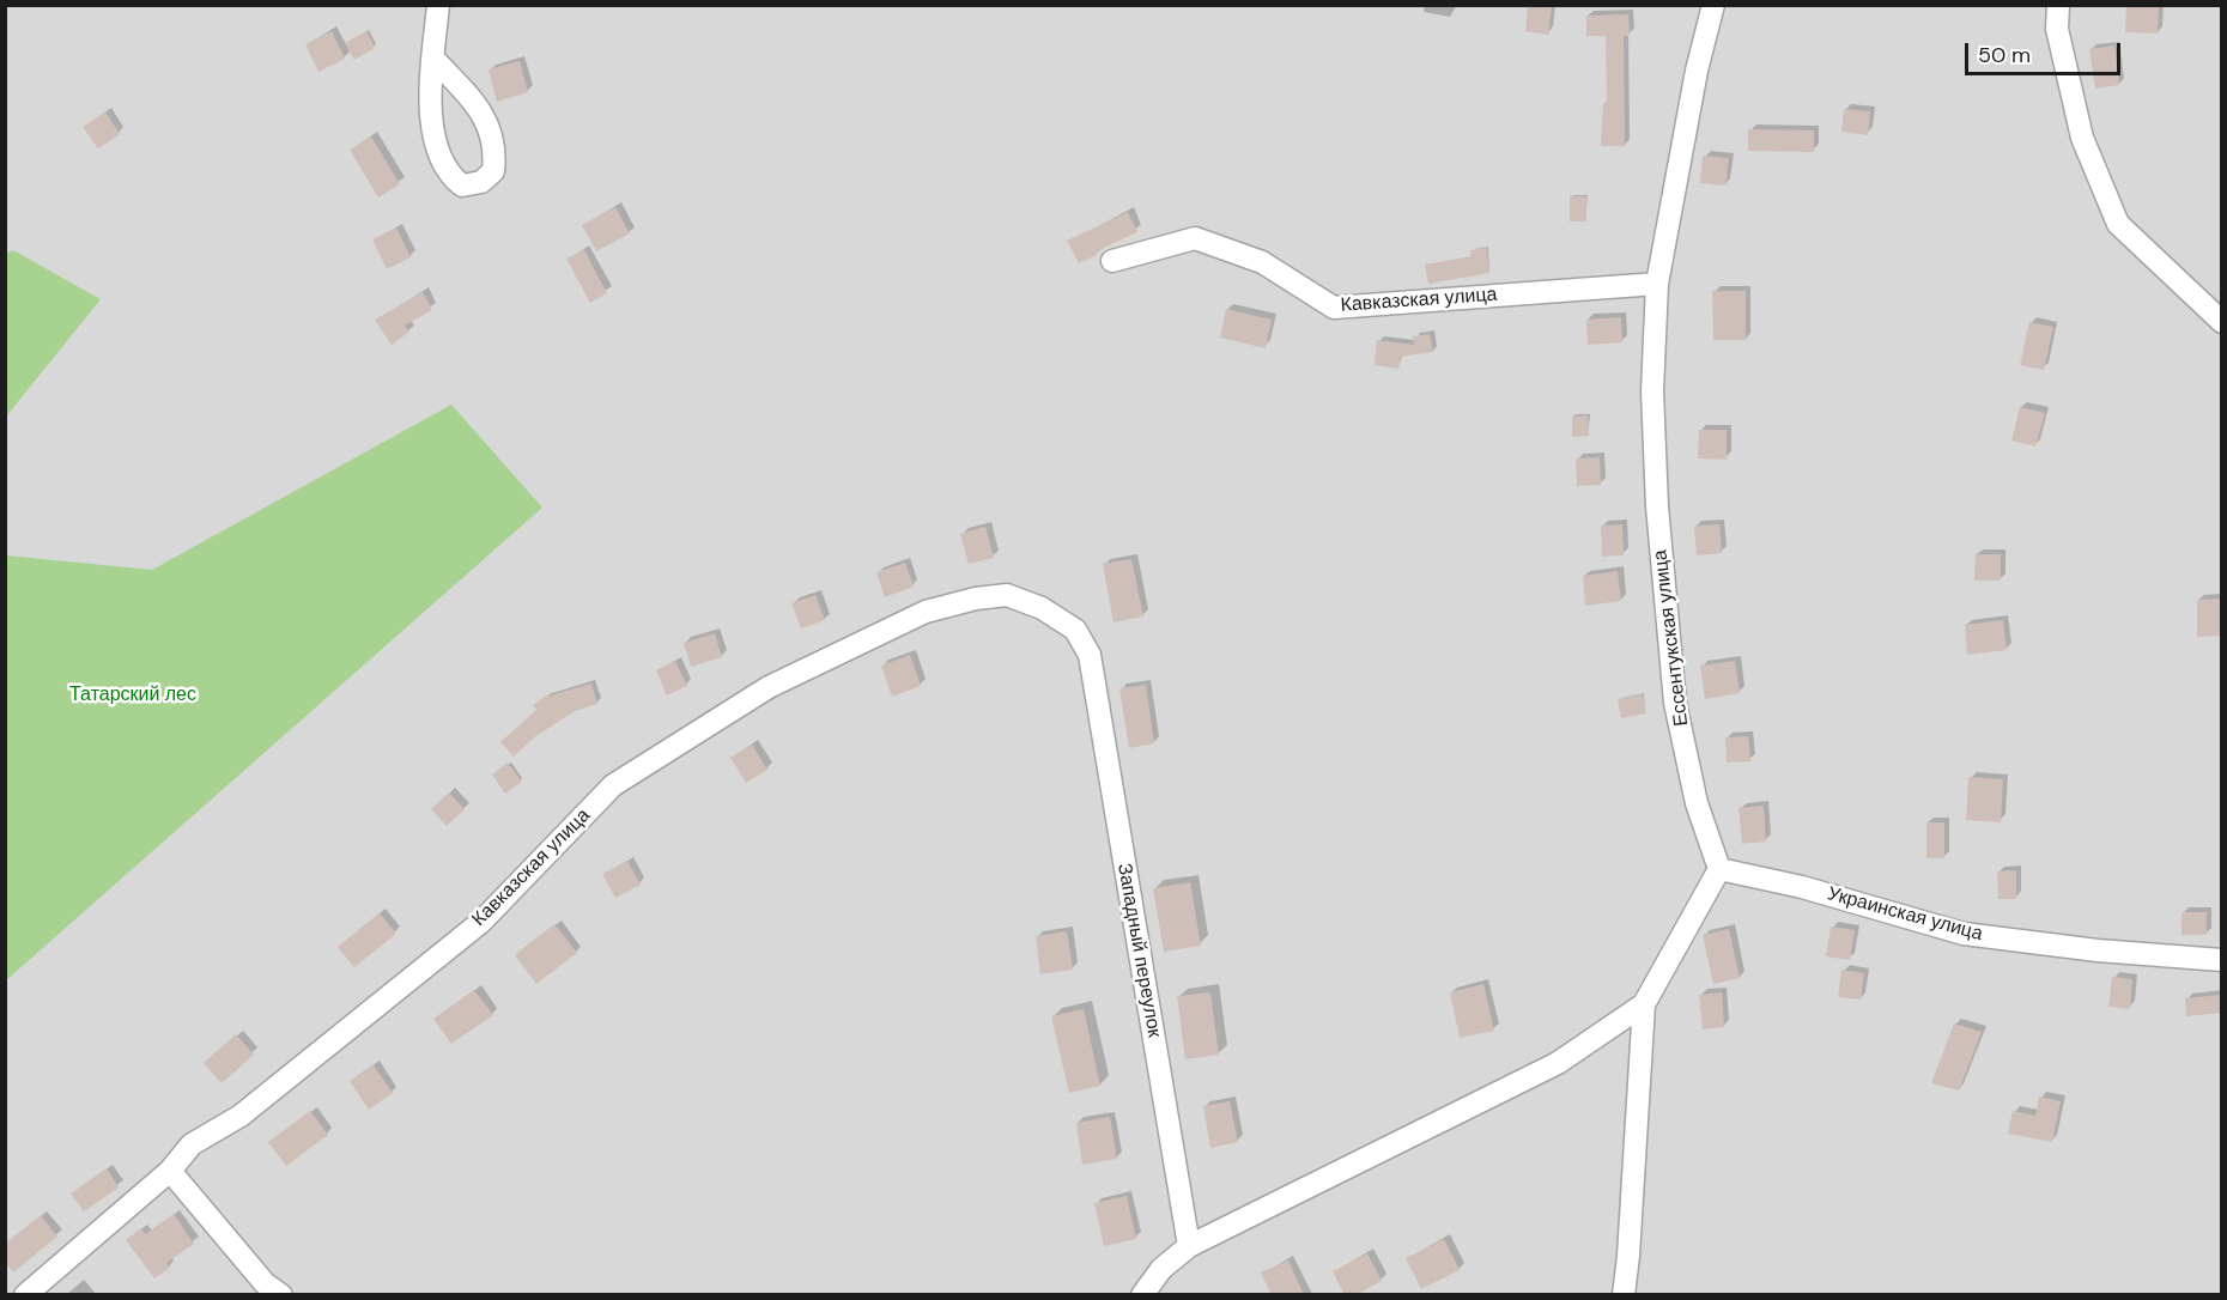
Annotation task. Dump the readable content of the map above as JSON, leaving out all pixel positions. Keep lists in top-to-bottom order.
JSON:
{
  "streets": {
    "street": [
      "Кавказская улица",
      "Ессентукская улица",
      "Украинская улица",
      "Западный переулок"
    ]
  },
  "crossings": [
    ["Кавказская улица", "Ессентукская улица"],
    ["Кавказская улица", "Западный переулок"],
    ["Ессентукская улица", "Украинская улица"]
  ],
  "parks": ["Татарский лес"],
  "scale_bar": "50 m"
}
